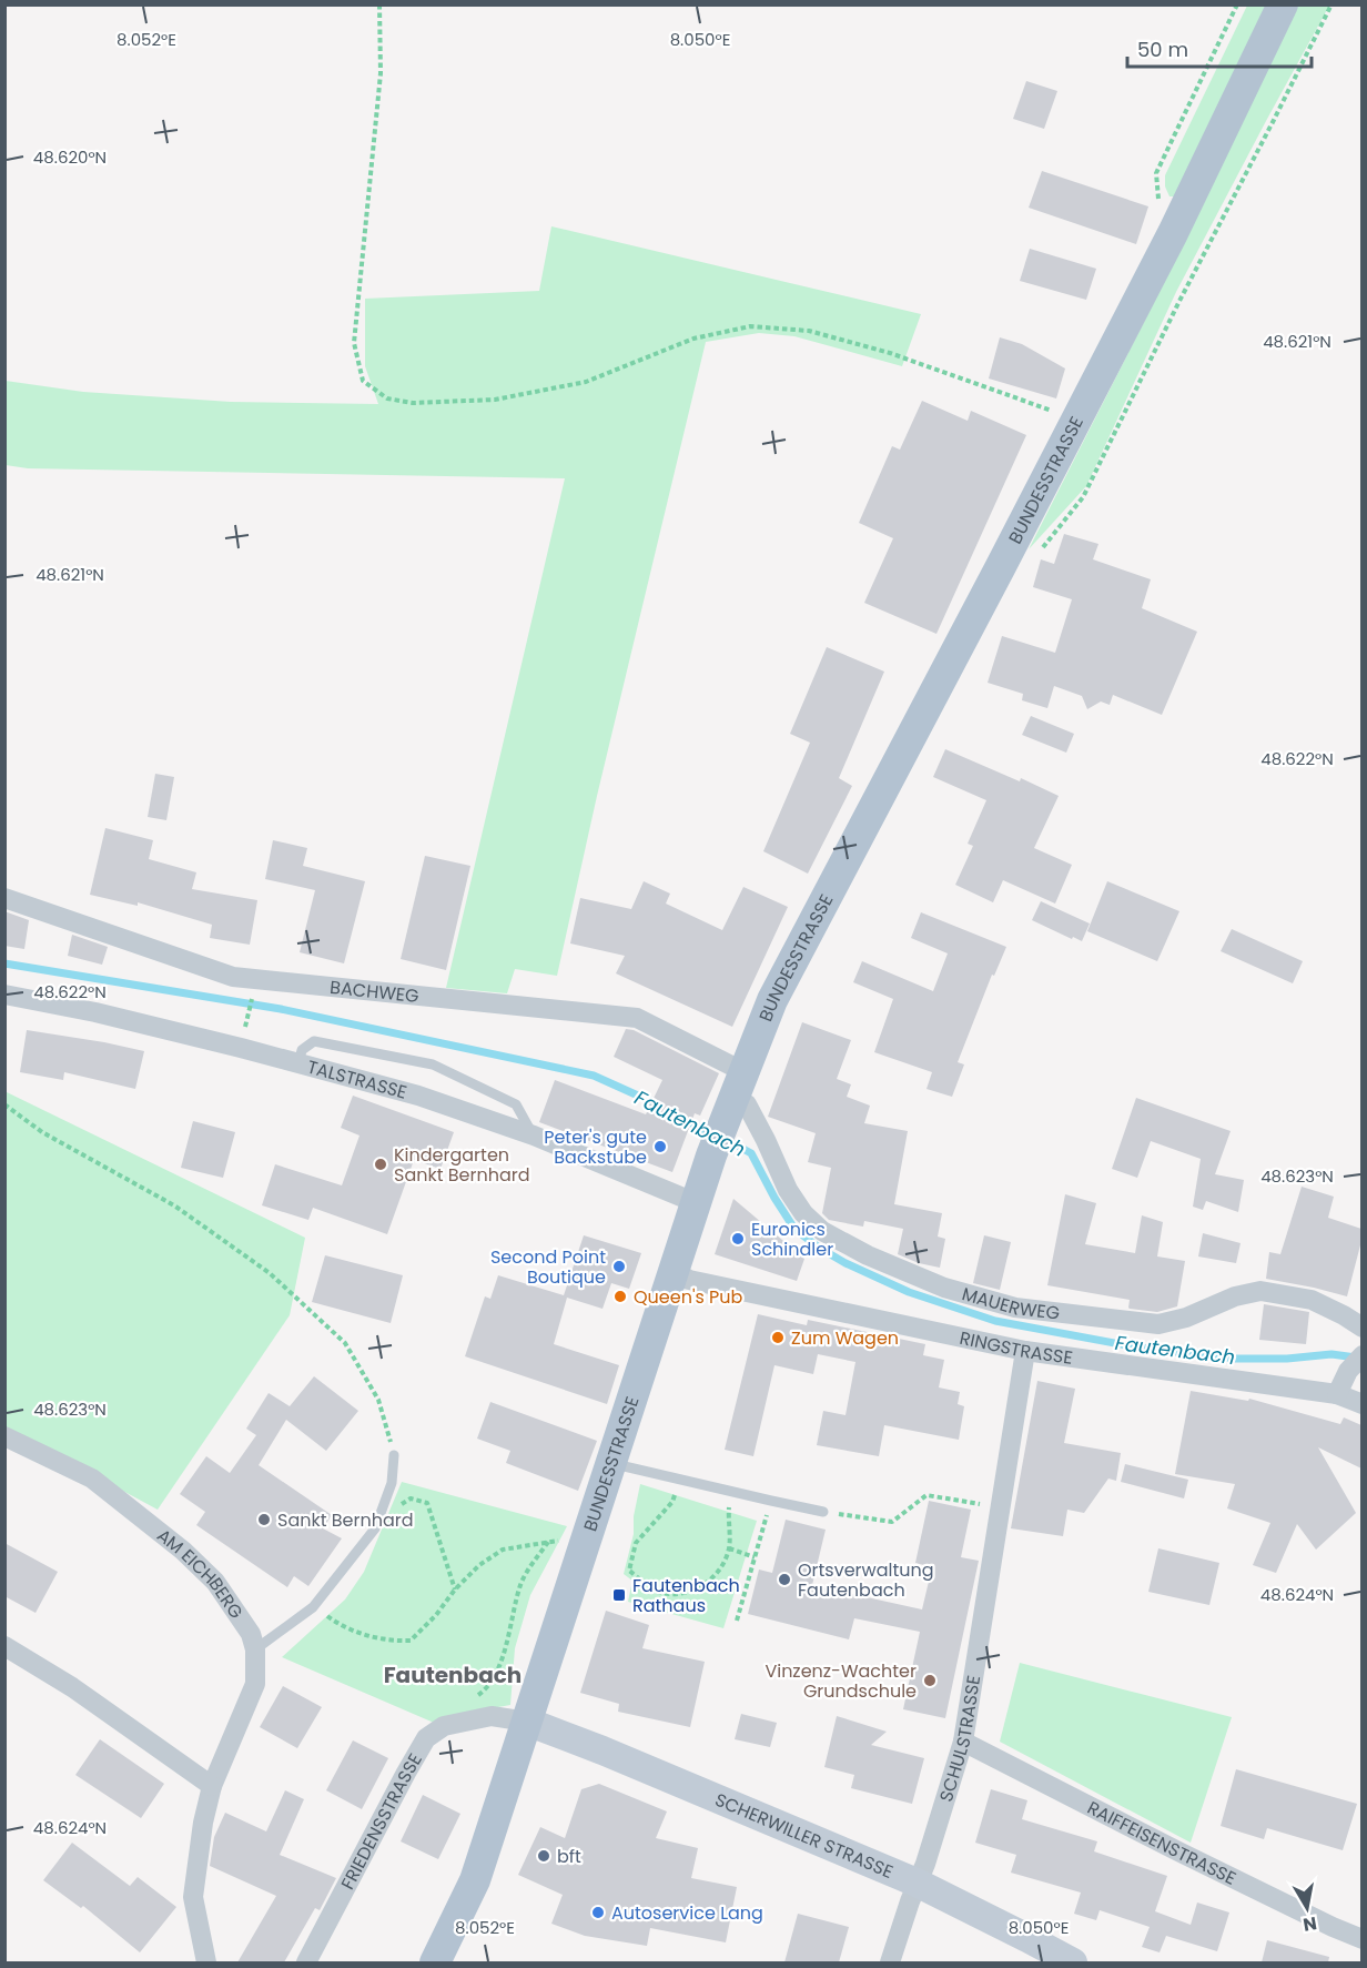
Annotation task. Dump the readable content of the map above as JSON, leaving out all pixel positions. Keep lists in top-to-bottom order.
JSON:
{
  "streets": {
    "main road": ["BUNDESSTRASSE"],
    "street": [
      "BACHWEG",
      "TALSTRASSE",
      "MAUERWEG",
      "RINGSTRASSE",
      "AM EICHBERG",
      "SCHULSTRASSE",
      "FRIEDENSSTRASSE",
      "SCHERWILLER STRASSE",
      "RAIFFEISENSTRASSE"
    ]
  },
  "crossings": [
    ["BUNDESSTRASSE", "BACHWEG"],
    ["BUNDESSTRASSE", "TALSTRASSE"],
    ["BUNDESSTRASSE", "MAUERWEG"],
    ["BUNDESSTRASSE", "RINGSTRASSE"],
    ["BUNDESSTRASSE", "SCHERWILLER STRASSE"],
    ["BACHWEG", "MAUERWEG"],
    ["RINGSTRASSE", "SCHULSTRASSE"],
    ["SCHULSTRASSE", "SCHERWILLER STRASSE"],
    ["SCHULSTRASSE", "RAIFFEISENSTRASSE"]
  ],
  "districts": ["Fautenbach"],
  "water": ["Fautenbach"],
  "places": {
    "other": [
      "Peter's gute Backstube",
      "Kindergarten Sankt Bernhard",
      "Euronics Schindler",
      "Second Point Boutique",
      "Queen's Pub",
      "Zum Wagen",
      "Sankt Bernhard",
      "Ortsverwaltung Fautenbach",
      "Vinzenz-Wachter Grundschule",
      "bft",
      "Autoservice Lang"
    ],
    "transit": ["Fautenbach Rathaus"]
  },
  "scale_bar": "50 m",
  "north": "bottom",
  "coordinates": [
    "8.052°E",
    "8.050°E",
    "48.620°N",
    "48.621°N",
    "48.622°N",
    "48.623°N",
    "48.624°N"
  ]
}
